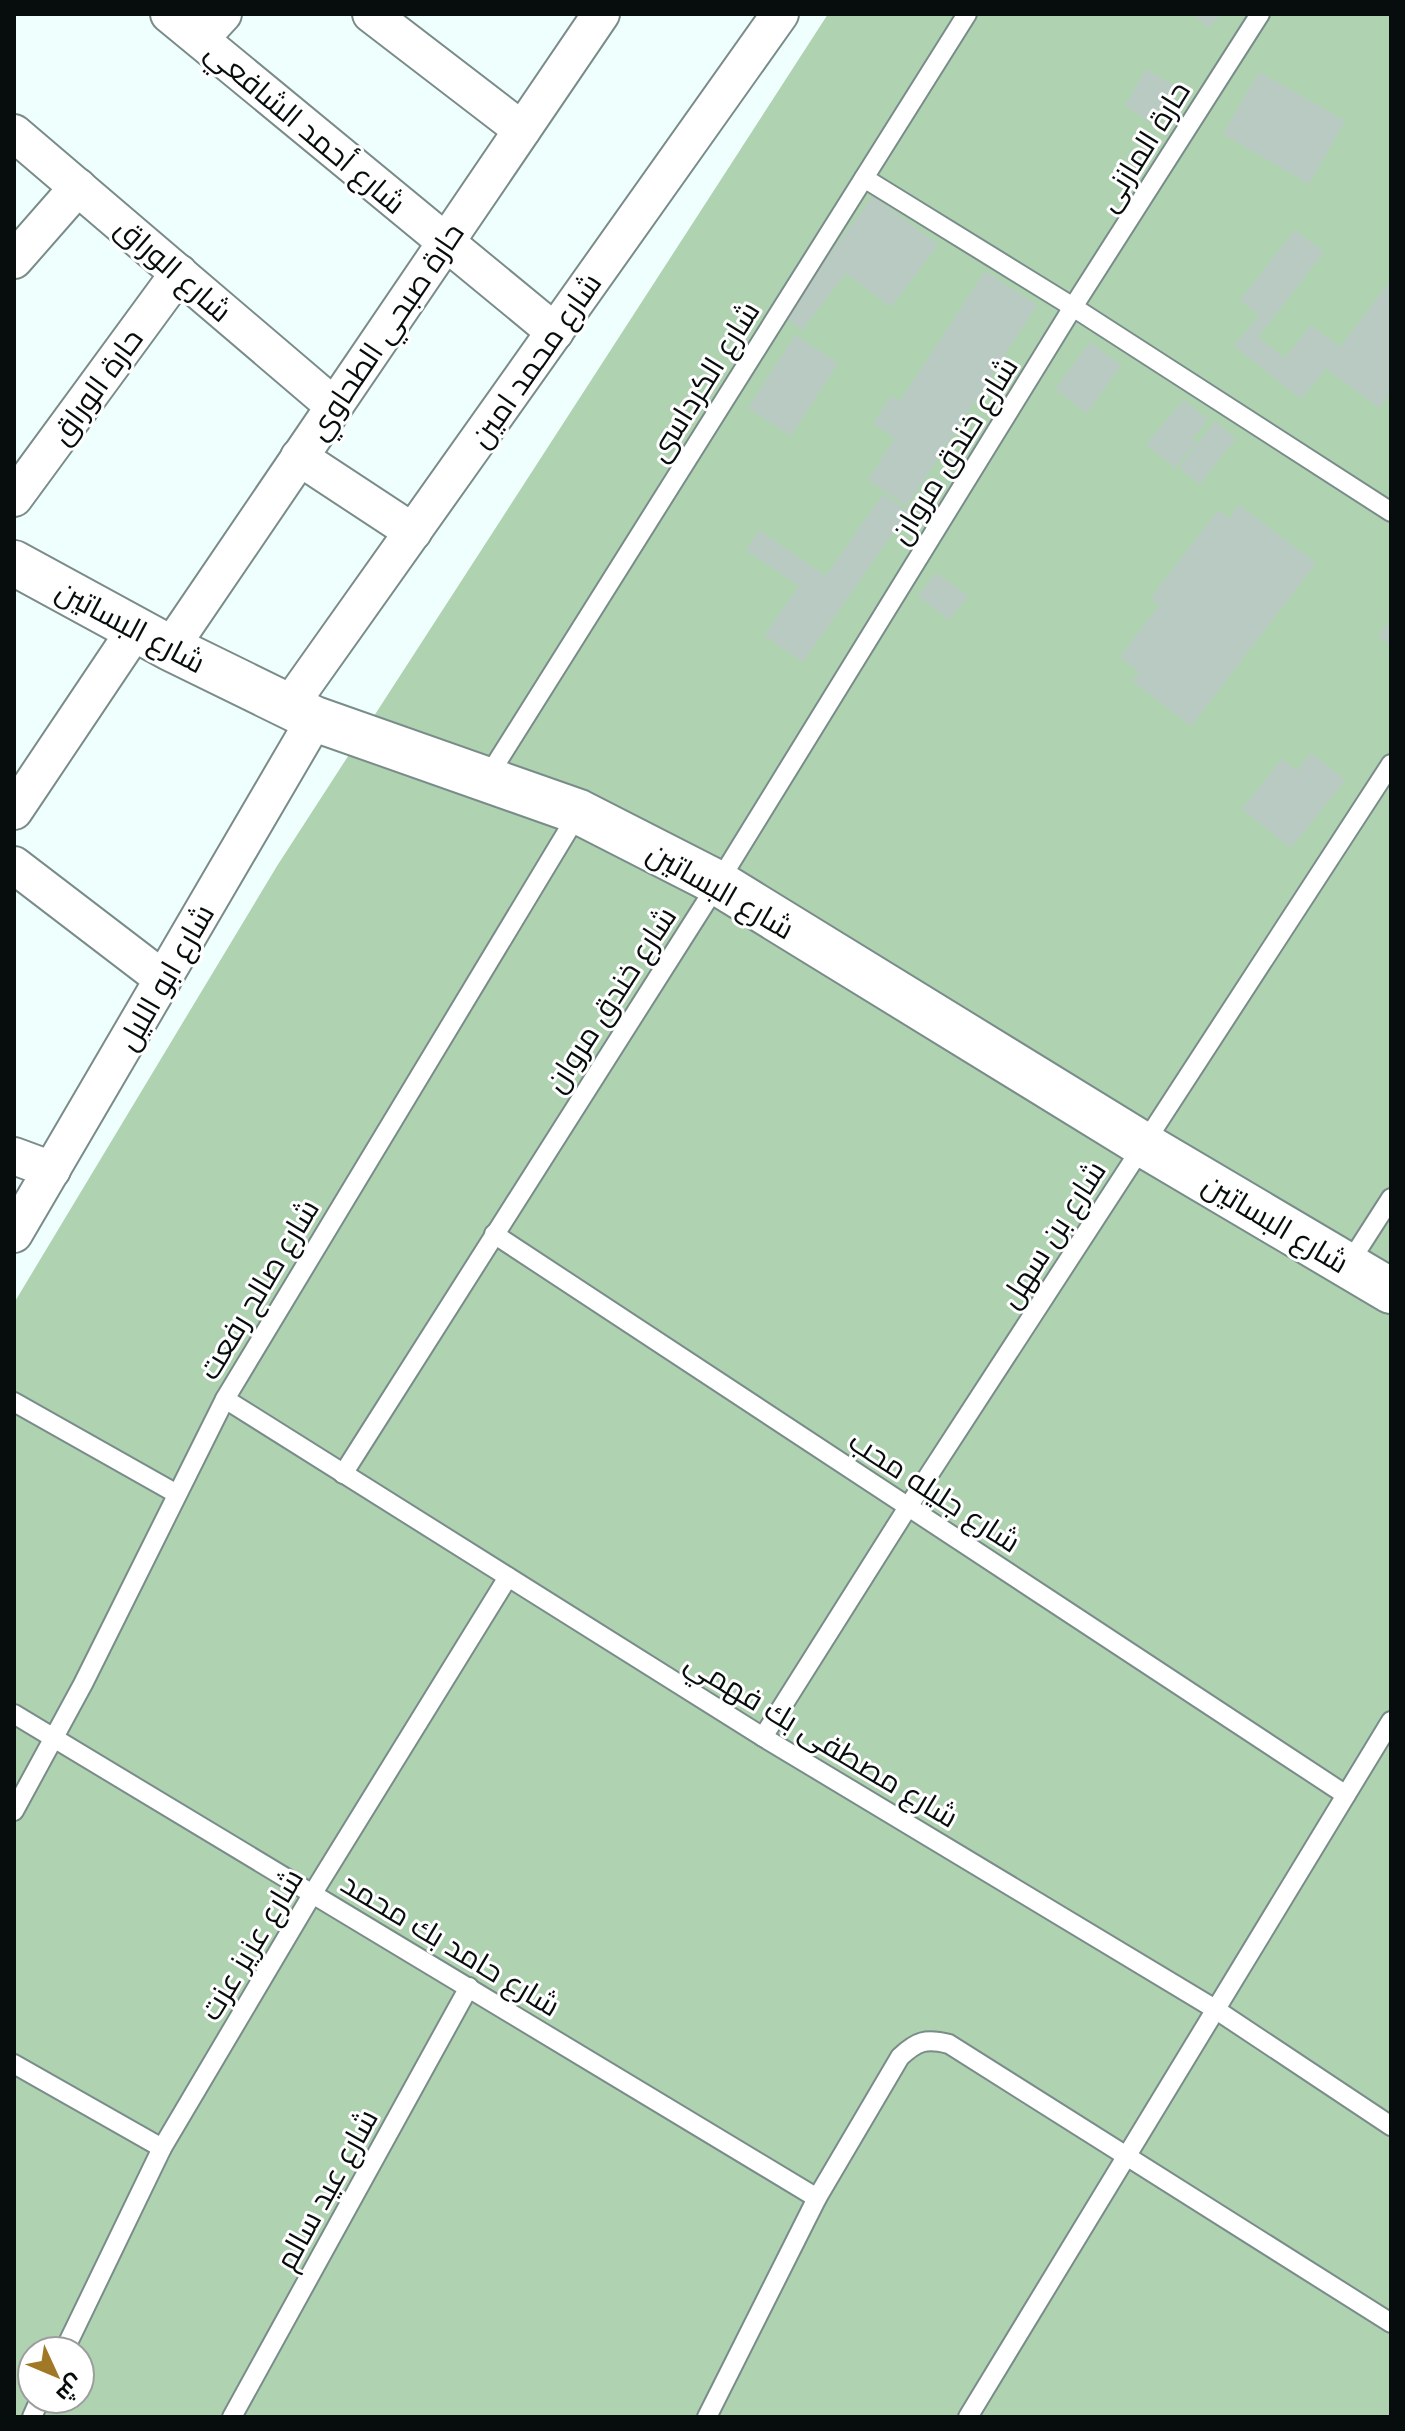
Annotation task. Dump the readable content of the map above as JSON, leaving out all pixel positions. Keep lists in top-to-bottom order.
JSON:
{
  "streets": {
    "street": [
      "شارع أحمد الشافعي",
      "شارع الوراق",
      "حارة صبحي الطحاوي",
      "شارع محمد امين",
      "حارة الوراق",
      "شارع البساتين",
      "شارع ابو الليل"
    ],
    "lane": [
      "حارة المازنى",
      "شارع الكرداسى",
      "شارع خندق مروان",
      "شارع بن سهل",
      "شارع صالح رفعت",
      "شارع جليله محب",
      "شارع مصطفى بك فهمي",
      "شارع عزيز عزت",
      "شارع حامد بك محمد",
      "شارع عيد سالم"
    ]
  },
  "crossings": [
    ["شارع أحمد الشافعي", "حارة صبحي الطحاوي"],
    ["شارع أحمد الشافعي", "شارع محمد امين"],
    ["حارة المازنى", "شارع خندق مروان"],
    ["شارع الوراق", "حارة صبحي الطحاوي"],
    ["شارع الوراق", "حارة الوراق"],
    ["حارة صبحي الطحاوي", "شارع البساتين"],
    ["شارع محمد امين", "شارع البساتين"],
    ["شارع محمد امين", "شارع ابو الليل"],
    ["شارع الكرداسى", "شارع البساتين"],
    ["شارع خندق مروان", "شارع البساتين"],
    ["شارع خندق مروان", "شارع جليله محب"],
    ["شارع خندق مروان", "شارع مصطفى بك فهمي"],
    ["شارع البساتين", "شارع ابو الليل"],
    ["شارع البساتين", "شارع بن سهل"],
    ["شارع البساتين", "شارع صالح رفعت"],
    ["شارع بن سهل", "شارع جليله محب"],
    ["شارع بن سهل", "شارع مصطفى بك فهمي"],
    ["شارع صالح رفعت", "شارع مصطفى بك فهمي"],
    ["شارع صالح رفعت", "شارع حامد بك محمد"],
    ["شارع مصطفى بك فهمي", "شارع عزيز عزت"],
    ["شارع عزيز عزت", "شارع حامد بك محمد"],
    ["شارع حامد بك محمد", "شارع عيد سالم"]
  ],
  "north": "bottom right"
}
